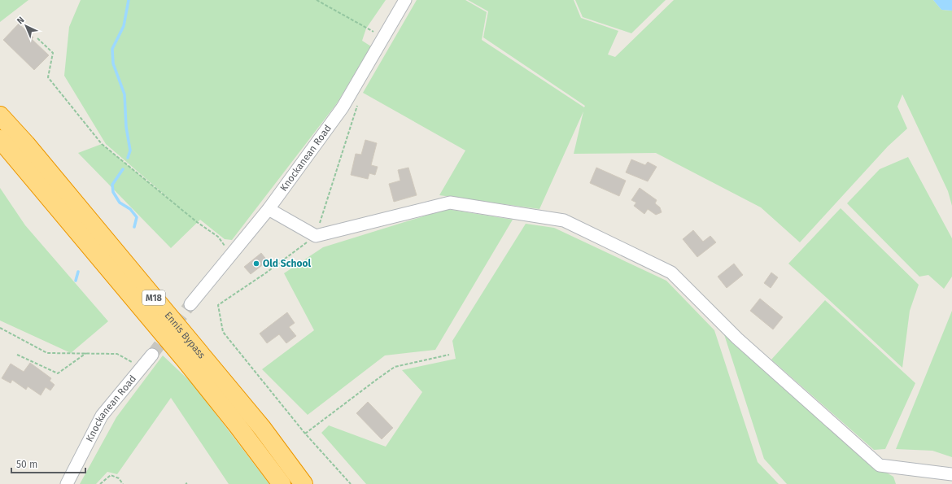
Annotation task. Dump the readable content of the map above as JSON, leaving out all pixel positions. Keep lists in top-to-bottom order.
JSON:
{
  "streets": {
    "highway": ["M18", "Ennis Bypass"],
    "street": ["Knockanean Road"]
  },
  "places": ["Old School"],
  "scale_bar": "50 m",
  "north": "top left"
}
